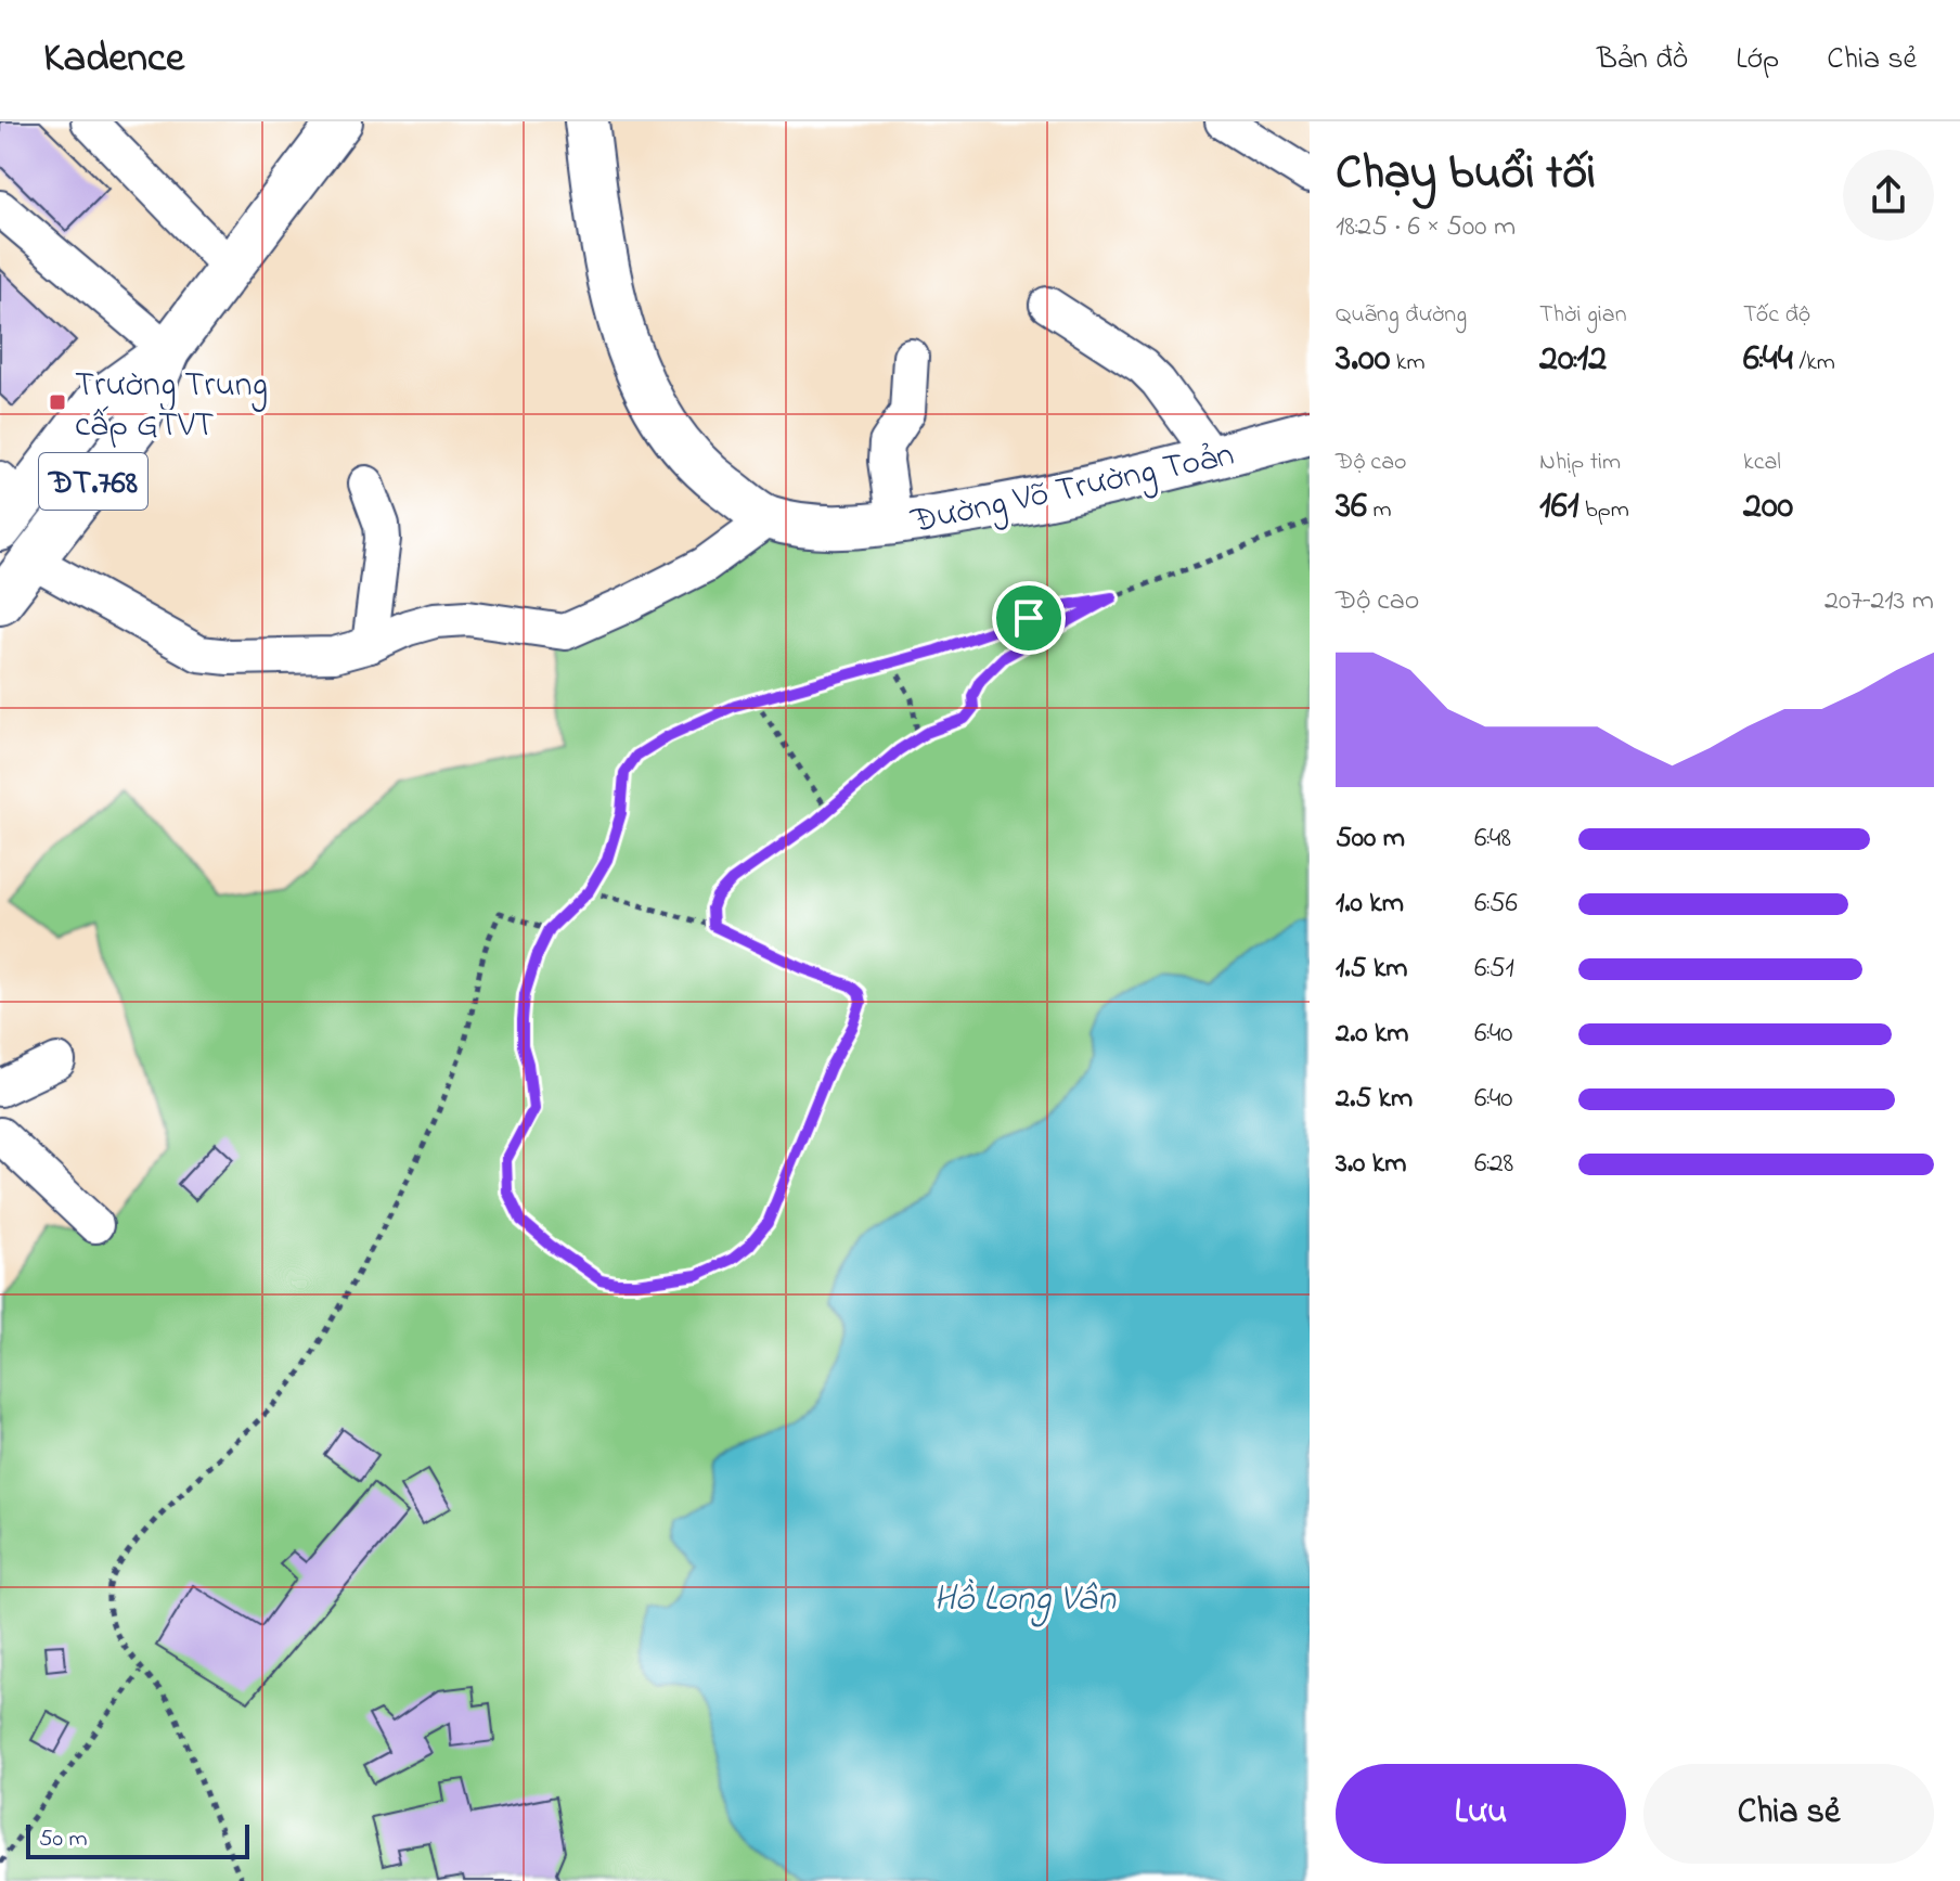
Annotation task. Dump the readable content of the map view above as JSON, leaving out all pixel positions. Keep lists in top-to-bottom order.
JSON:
{
  "streets": {
    "main road": ["ĐT.768", "Đường Võ Trường Toản"]
  },
  "water": ["Hồ Long Vân"],
  "places": {
    "transit": ["Trường Trung cấp GTVT"]
  },
  "scale_bar": "50 m",
  "page": {
    "header": "Kadence",
    "nav": ["Bản đồ", "Lớp", "Chia sẻ"],
    "heading": ["Chạy buổi tối", "18:25 · 6 × 500 m"],
    "stats": [
      ["Quãng đường", "3.00 km"],
      ["Thời gian", "20:12"],
      ["Tốc độ", "6:44 /km"],
      ["Độ cao", "36 m"],
      ["Nhịp tim", "161 bpm"],
      ["kcal", "200"]
    ],
    "chart": ["Độ cao", "207–213 m"],
    "list": [
      {
        "name": "500 m",
        "note": "6:48"
      },
      {
        "name": "1.0 km",
        "note": "6:56"
      },
      {
        "name": "1.5 km",
        "note": "6:51"
      },
      {
        "name": "2.0 km",
        "note": "6:40"
      },
      {
        "name": "2.5 km",
        "note": "6:40"
      },
      {
        "name": "3.0 km",
        "note": "6:28"
      }
    ],
    "buttons": ["Lưu", "Chia sẻ"],
    "scale": "50 m"
  }
}
